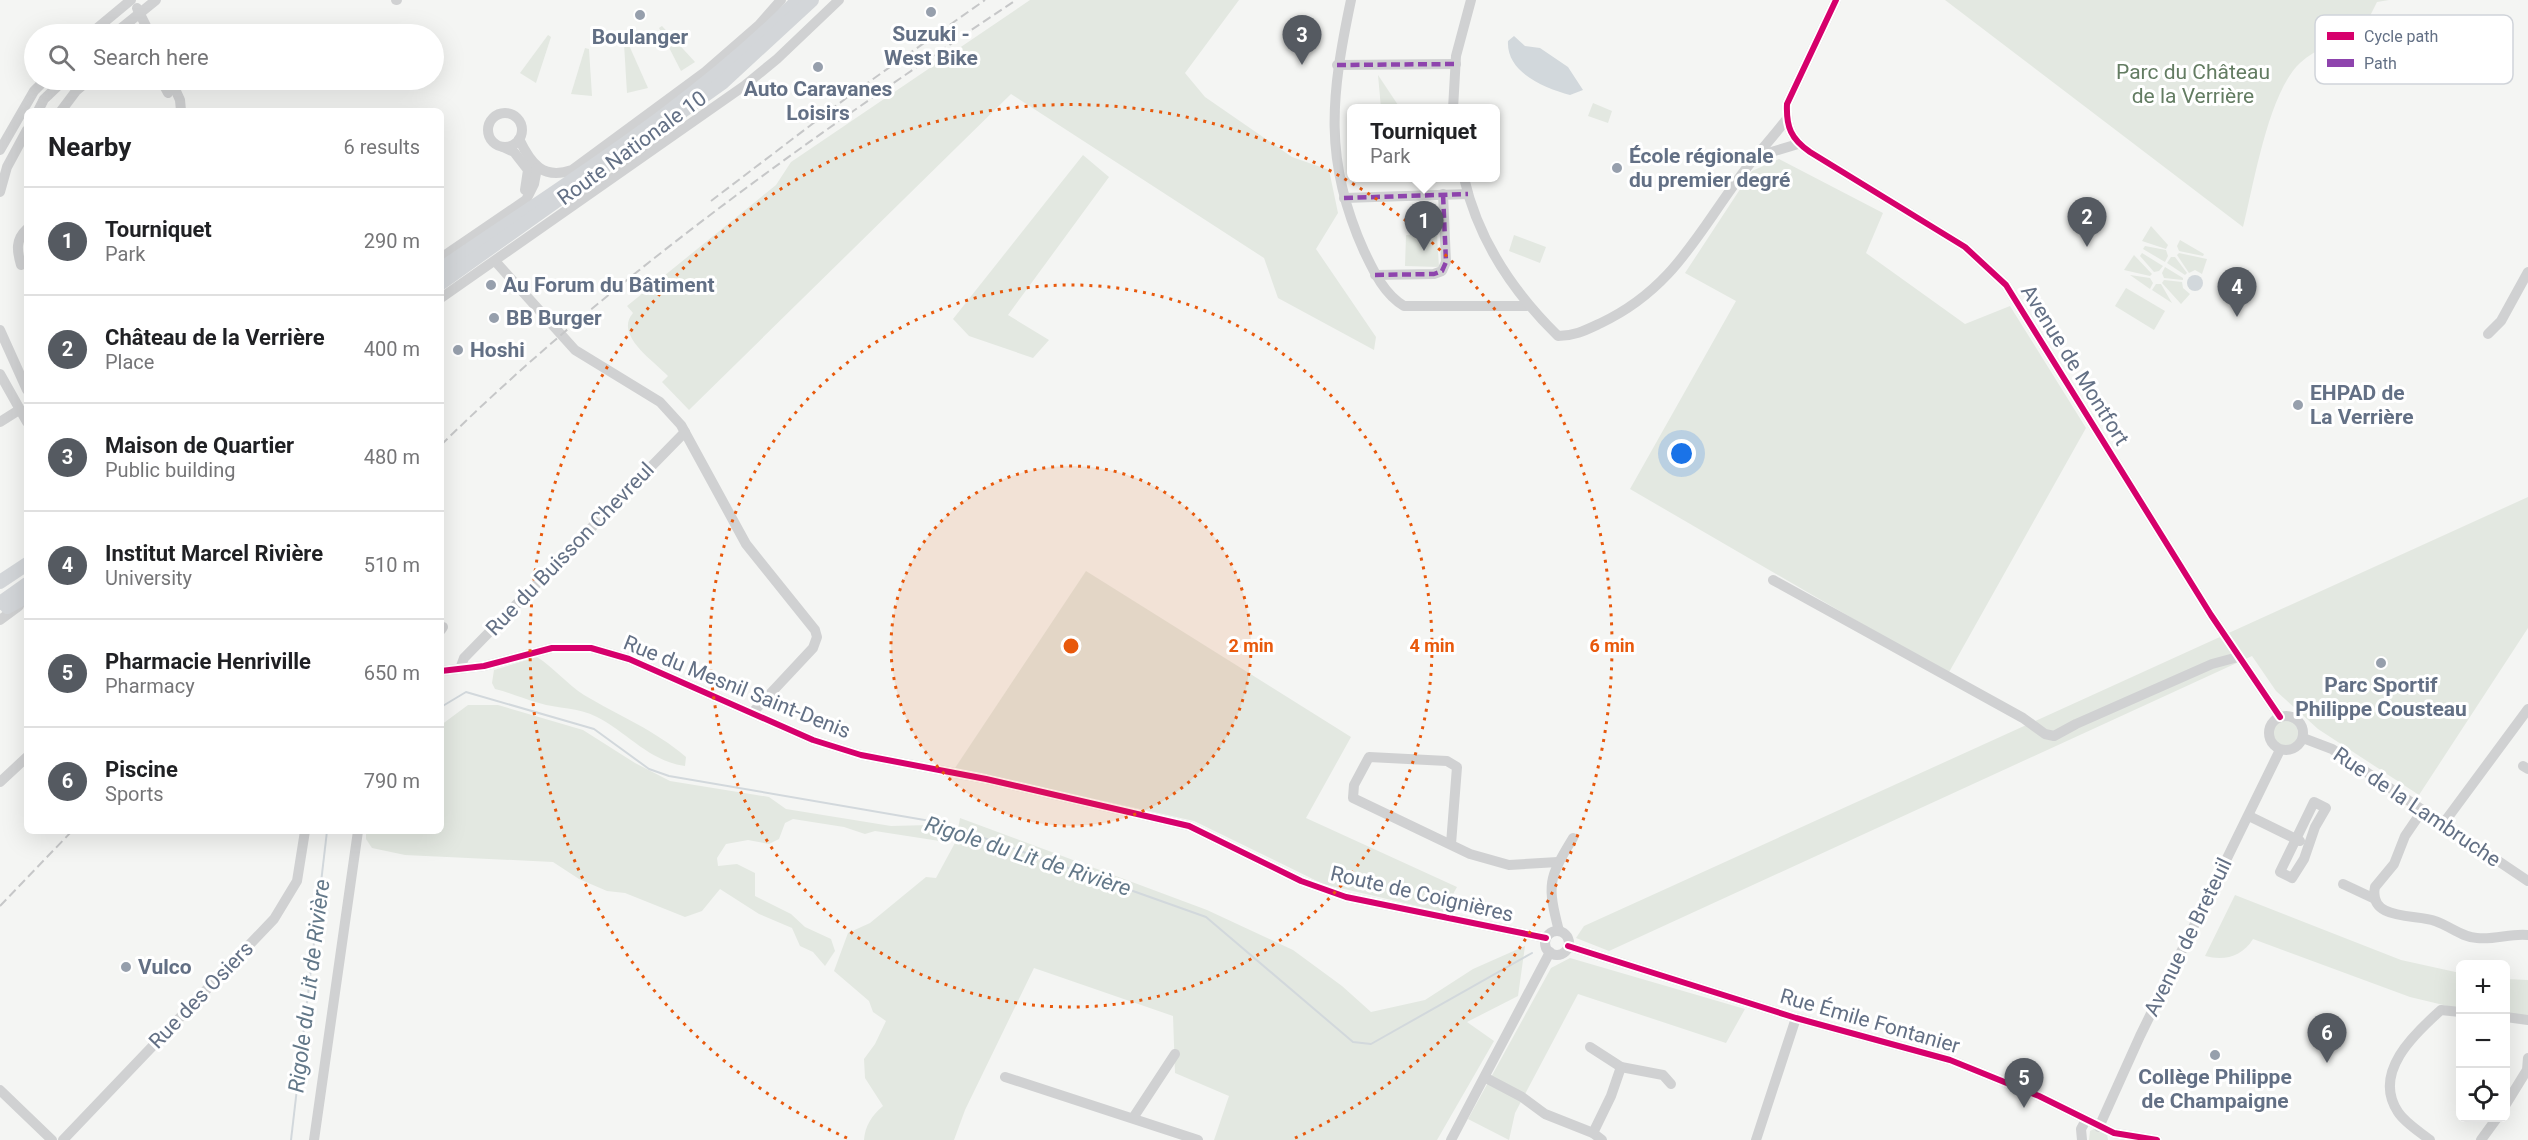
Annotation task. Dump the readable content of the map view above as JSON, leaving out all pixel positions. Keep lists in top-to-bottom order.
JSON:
{
  "streets": {
    "main road": ["Route Nationale 10"],
    "street": [
      "Avenue de Montfort",
      "Rue du Buisson Chevreul",
      "Rue du Mesnil Saint-Denis",
      "Rue de la Lambruche",
      "Route de Coignières",
      "Avenue de Breteuil",
      "Rue des Osiers",
      "Rue Émile Fontanier"
    ]
  },
  "crossings": [
    ["Avenue de Montfort", "Rue de la Lambruche"],
    ["Avenue de Montfort", "Avenue de Breteuil"],
    ["Rue du Buisson Chevreul", "Rue du Mesnil Saint-Denis"],
    ["Rue du Mesnil Saint-Denis", "Route de Coignières"],
    ["Rue de la Lambruche", "Avenue de Breteuil"],
    ["Route de Coignières", "Rue Émile Fontanier"],
    ["Avenue de Breteuil", "Rue Émile Fontanier"]
  ],
  "water": ["Rigole du Lit de Rivière"],
  "parks": ["Parc du Château de la Verrière"],
  "places": [
    "Suzuki - West Bike",
    "Boulanger",
    "Auto Caravanes Loisirs",
    "École régionale du premier degré",
    "Au Forum du Bâtiment",
    "BB Burger",
    "Hoshi",
    "EHPAD de La Verrière",
    "Parc Sportif Philippe Cousteau",
    "Vulco",
    "Collège Philippe de Champaigne"
  ],
  "legend": ["Cycle path", "Path"],
  "page": {
    "pins": [
      "3",
      "2",
      "1",
      "4",
      "6",
      "5"
    ],
    "search": "Search here",
    "popup": ["Tourniquet", "Park"],
    "heading": ["Nearby", "6 results"],
    "list": [
      {
        "mark": "1",
        "name": "Tourniquet",
        "note": "Park",
        "value": "290 m"
      },
      {
        "mark": "2",
        "name": "Château de la Verrière",
        "note": "Place",
        "value": "400 m"
      },
      {
        "mark": "3",
        "name": "Maison de Quartier",
        "note": "Public building",
        "value": "480 m"
      },
      {
        "mark": "4",
        "name": "Institut Marcel Rivière",
        "note": "University",
        "value": "510 m"
      },
      {
        "mark": "5",
        "name": "Pharmacie Henriville",
        "note": "Pharmacy",
        "value": "650 m"
      },
      {
        "mark": "6",
        "name": "Piscine",
        "note": "Sports",
        "value": "790 m"
      }
    ],
    "map_buttons": ["+", "−"]
  },
  "rings": ["2 min", "4 min", "6 min"]
}
